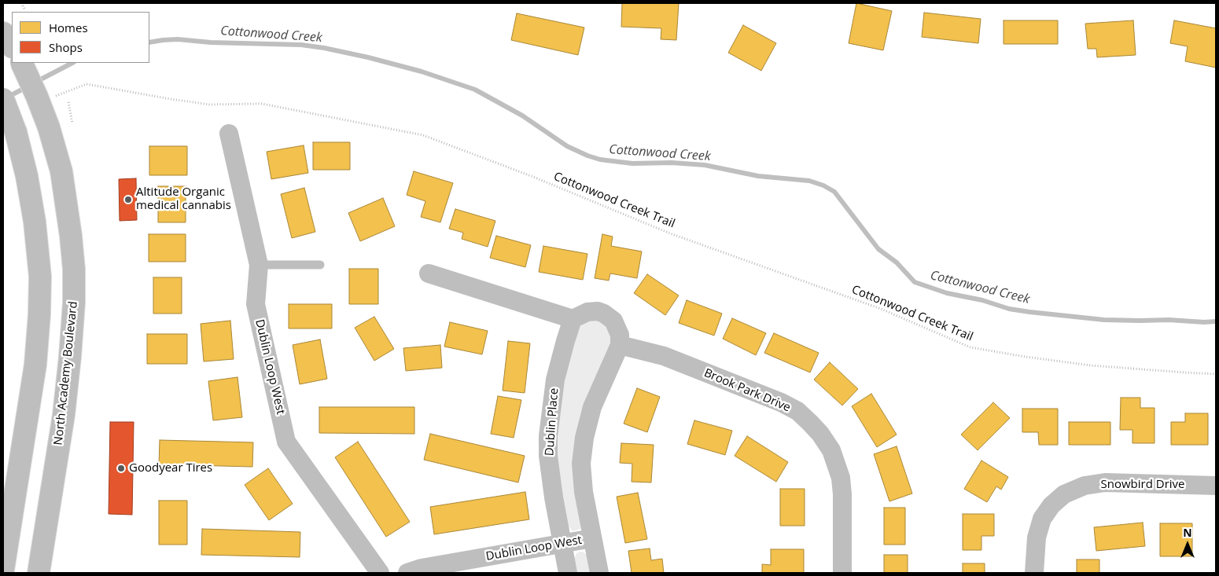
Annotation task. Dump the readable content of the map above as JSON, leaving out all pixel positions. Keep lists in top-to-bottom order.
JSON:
{
  "streets": {
    "highway": ["North Academy Boulevard"],
    "street": [
      "Dublin Loop West",
      "Brook Park Drive",
      "Dublin Place",
      "Snowbird Drive"
    ],
    "path": ["Cottonwood Creek Trail"]
  },
  "crossings": [
    ["Dublin Loop West", "Dublin Place"]
  ],
  "water": ["Cottonwood Creek"],
  "places": ["Altitude Organic medical cannabis", "Goodyear Tires"],
  "legend": ["Homes", "Shops"],
  "north": "top"
}
